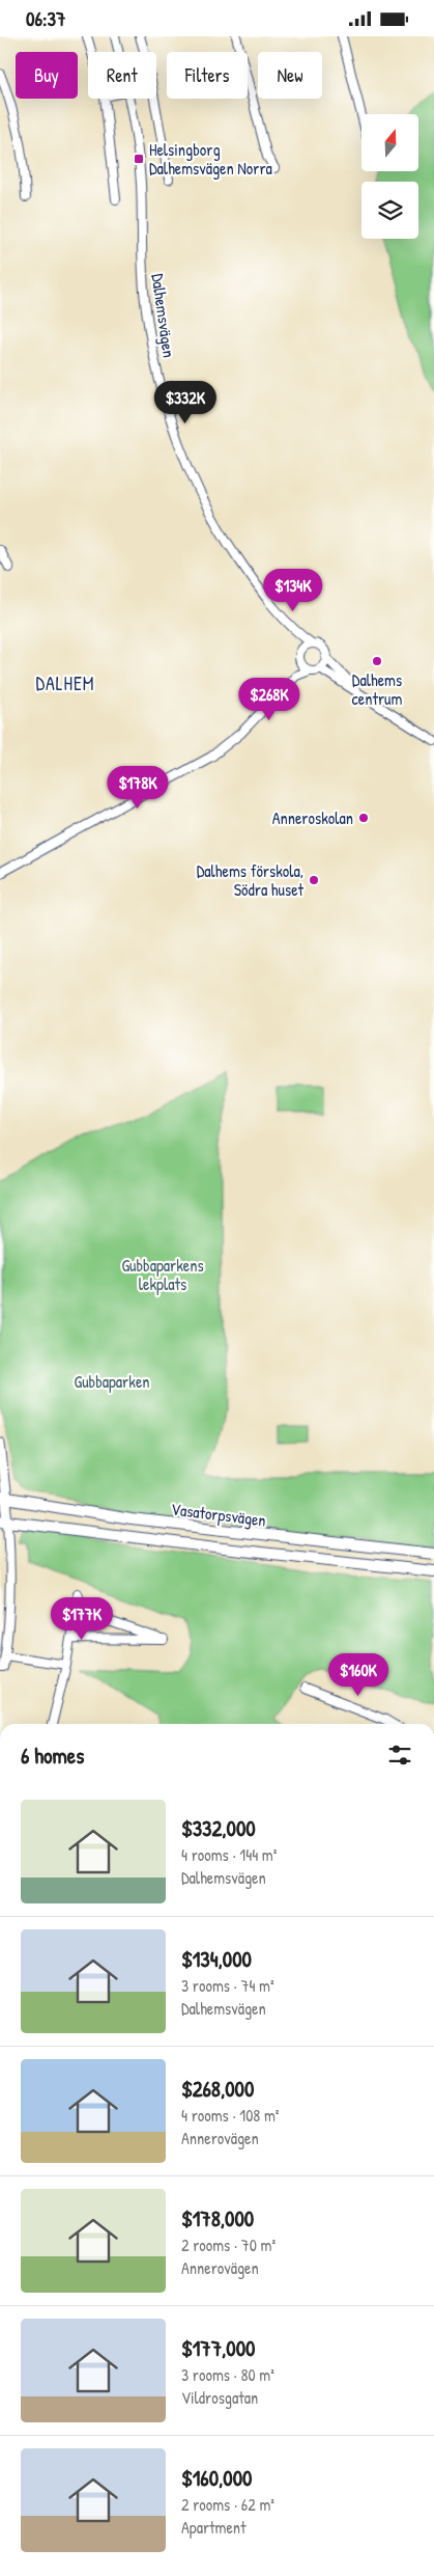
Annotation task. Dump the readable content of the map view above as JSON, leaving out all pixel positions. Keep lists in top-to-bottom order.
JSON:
{
  "streets": {
    "main road": ["Vasatorpsvägen"],
    "street": ["Dalhemsvägen"]
  },
  "districts": ["DALHEM"],
  "parks": ["Gubbaparkens lekplats", "Gubbaparken"],
  "places": {
    "transit": ["Helsingborg Dalhemsvägen Norra"],
    "other": ["Dalhems centrum", "Anneroskolan", "Dalhems förskola, Södra huset"]
  },
  "north": "top",
  "page": {
    "status": "06:37",
    "chip": [
      "Buy",
      "Rent",
      "Filters",
      "New"
    ],
    "price": [
      "$332K",
      "$134K",
      "$268K",
      "$178K",
      "$177K",
      "$160K"
    ],
    "heading": "6 homes",
    "list": [
      {
        "name": "$332,000",
        "note": "4 rooms · 144 m² · Dalhemsvägen"
      },
      {
        "name": "$134,000",
        "note": "3 rooms · 74 m² · Dalhemsvägen"
      },
      {
        "name": "$268,000",
        "note": "4 rooms · 108 m² · Annerovägen"
      },
      {
        "name": "$178,000",
        "note": "2 rooms · 70 m² · Annerovägen"
      },
      {
        "name": "$177,000",
        "note": "3 rooms · 80 m² · Vildrosgatan"
      },
      {
        "name": "$160,000",
        "note": "2 rooms · 62 m² · Apartment"
      }
    ]
  }
}
